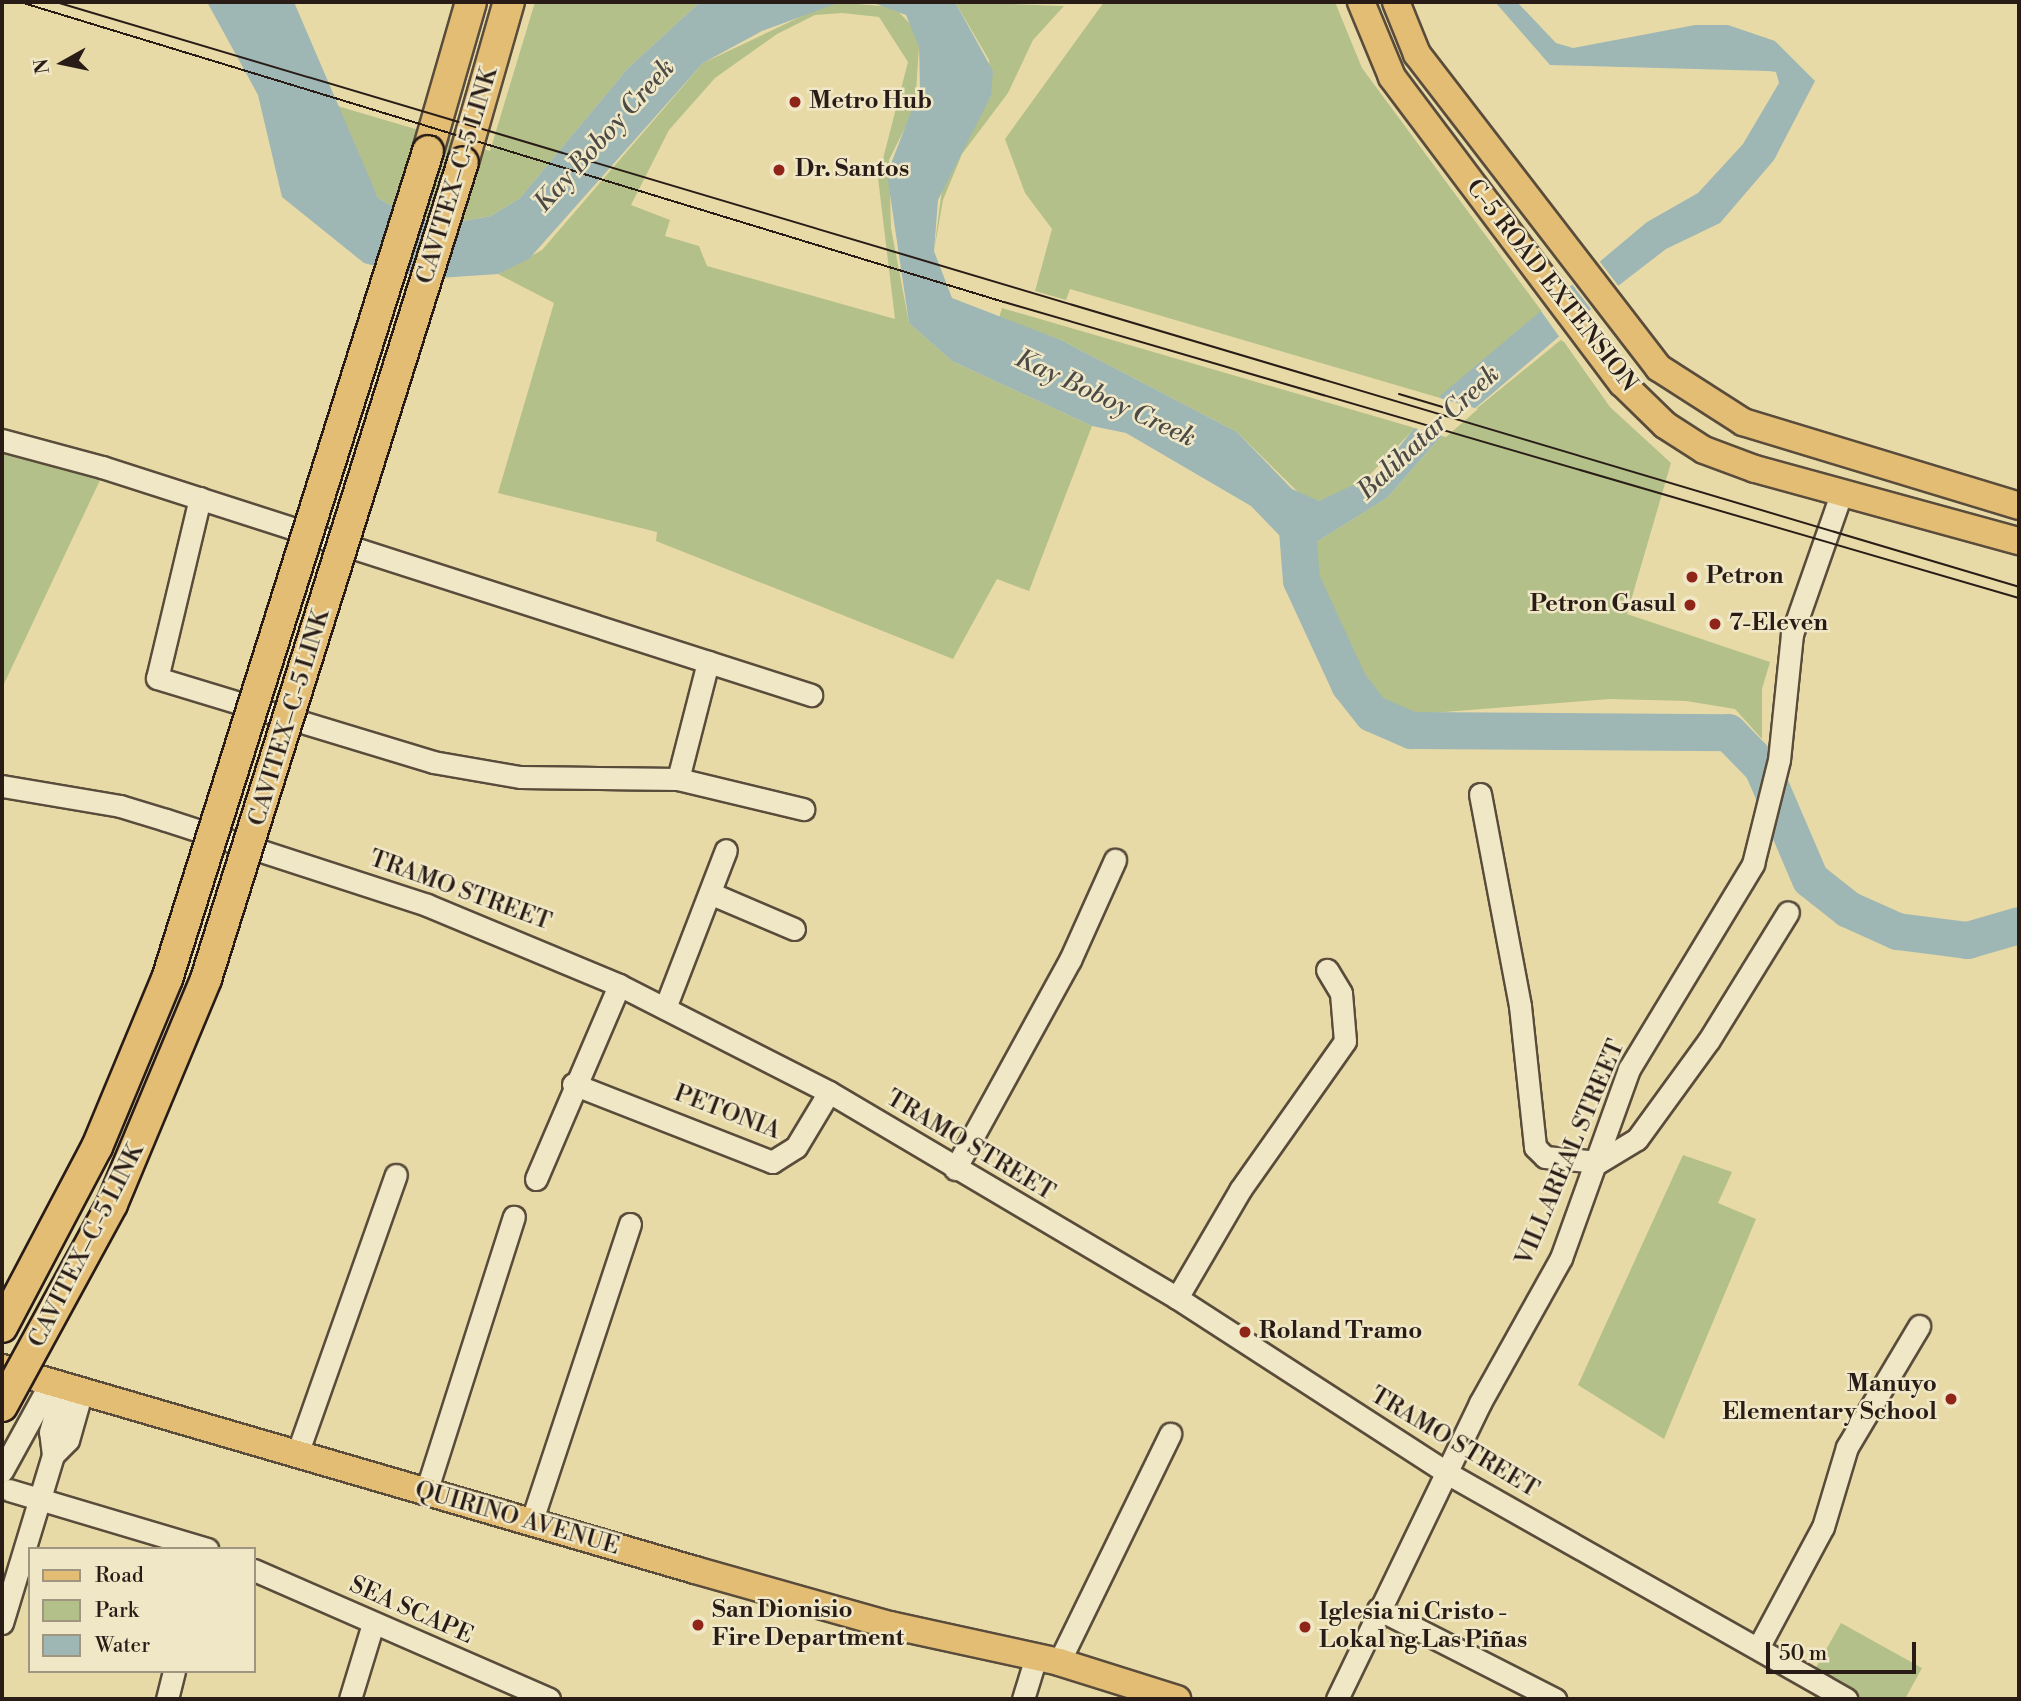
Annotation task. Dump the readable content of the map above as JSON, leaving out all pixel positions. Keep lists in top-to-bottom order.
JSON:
{
  "streets": {
    "highway": ["CAVITEX–C-5 LINK"],
    "main road": ["C-5 ROAD EXTENSION", "QUIRINO AVENUE"],
    "street": [
      "TRAMO STREET",
      "PETONIA",
      "VILLAREAL STREET",
      "SEA SCAPE"
    ]
  },
  "crossings": [
    ["C-5 ROAD EXTENSION", "VILLAREAL STREET"],
    ["TRAMO STREET", "PETONIA"],
    ["TRAMO STREET", "VILLAREAL STREET"]
  ],
  "water": ["Kay Boboy Creek", "Balihatar Creek"],
  "places": [
    "Metro Hub",
    "Dr. Santos",
    "Petron",
    "Petron Gasul",
    "7-Eleven",
    "Roland Tramo",
    "Manuyo Elementary School",
    "San Dionisio Fire Department",
    "Iglesia ni Cristo - Lokal ng Las Piñas"
  ],
  "legend": ["Road", "Park", "Water"],
  "scale_bar": "50 m",
  "north": "left"
}
